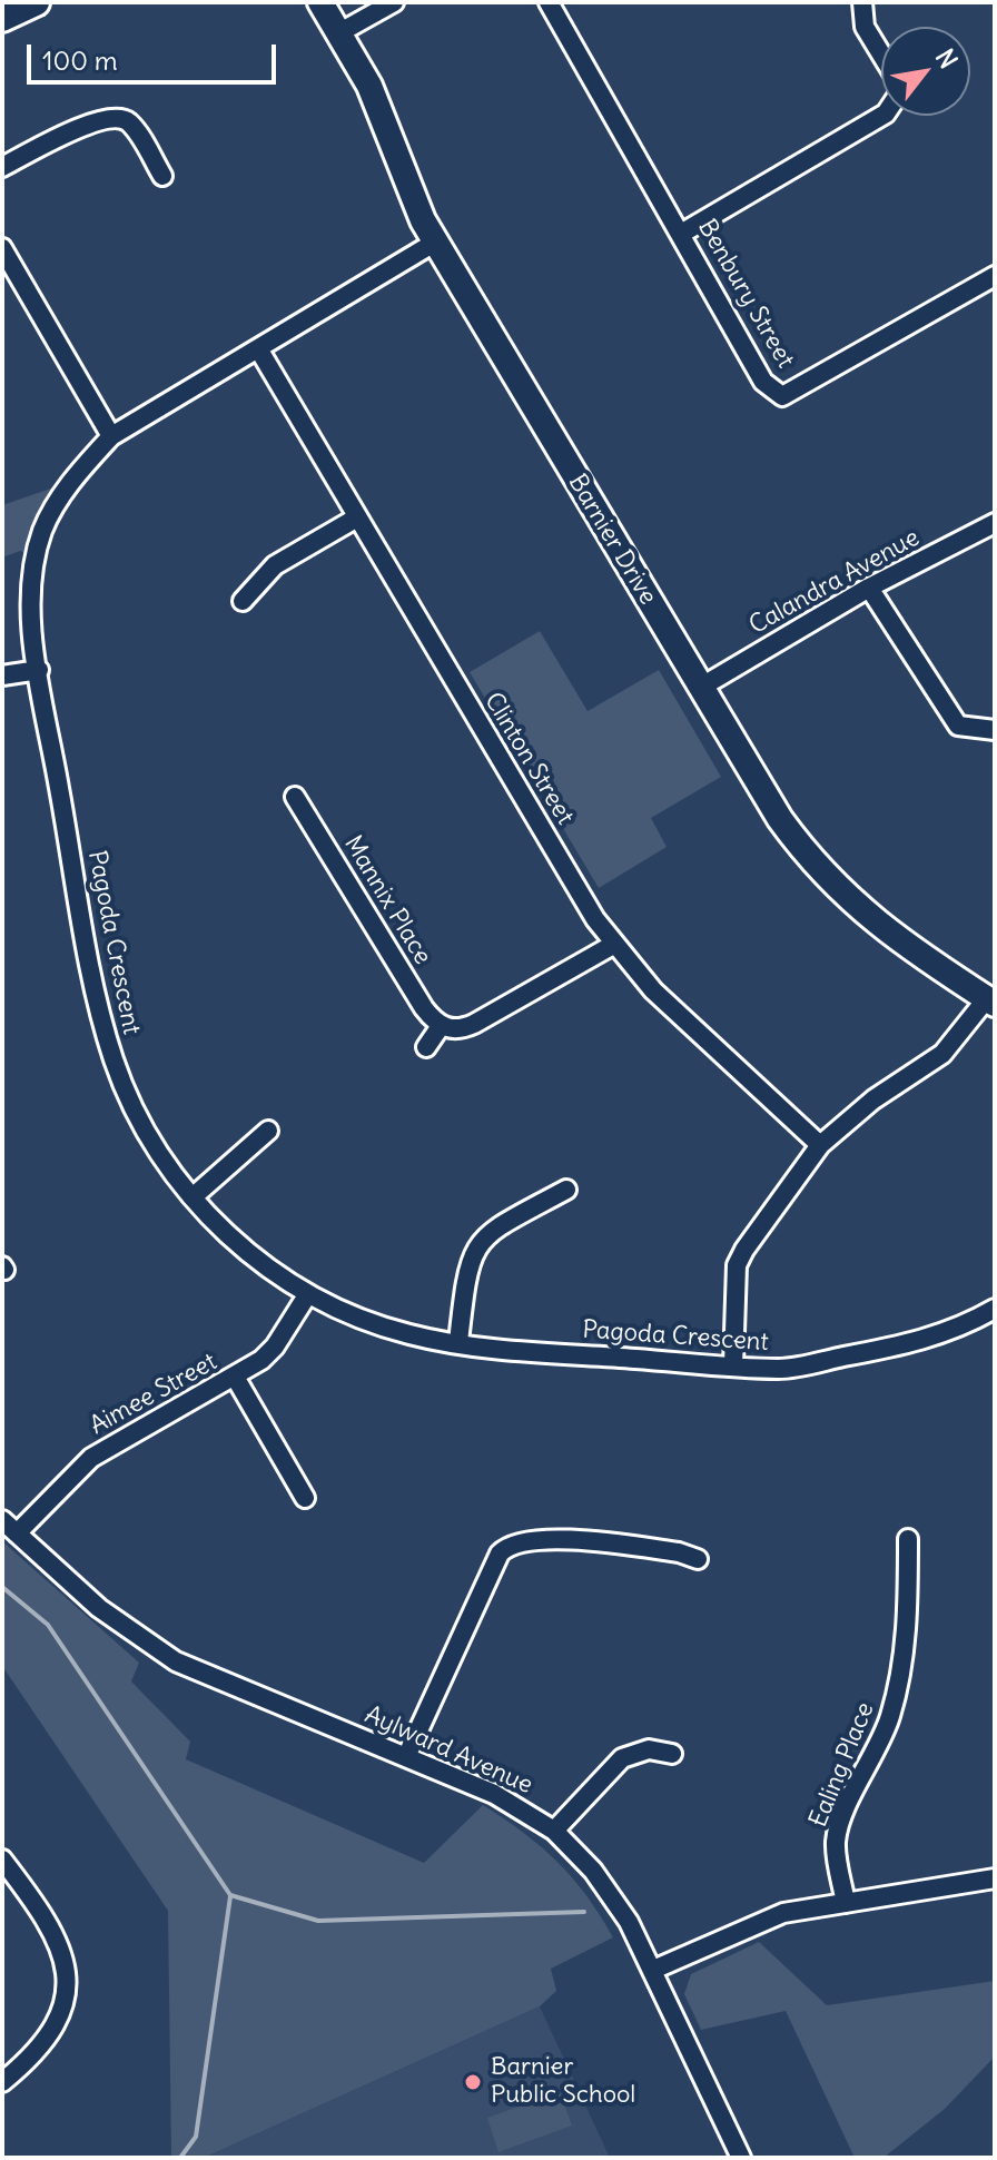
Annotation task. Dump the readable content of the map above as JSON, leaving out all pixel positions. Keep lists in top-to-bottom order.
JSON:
{
  "streets": {
    "street": [
      "Benbury Street",
      "Barnier Drive",
      "Calandra Avenue",
      "Clinton Street",
      "Mannix Place",
      "Pagoda Crescent",
      "Aimee Street",
      "Aylward Avenue",
      "Ealing Place"
    ]
  },
  "crossings": [
    ["Barnier Drive", "Calandra Avenue"],
    ["Barnier Drive", "Pagoda Crescent"],
    ["Clinton Street", "Pagoda Crescent"],
    ["Pagoda Crescent", "Aimee Street"],
    ["Aimee Street", "Aylward Avenue"]
  ],
  "places": ["Barnier Public School"],
  "scale_bar": "100 m",
  "north": "top right"
}
